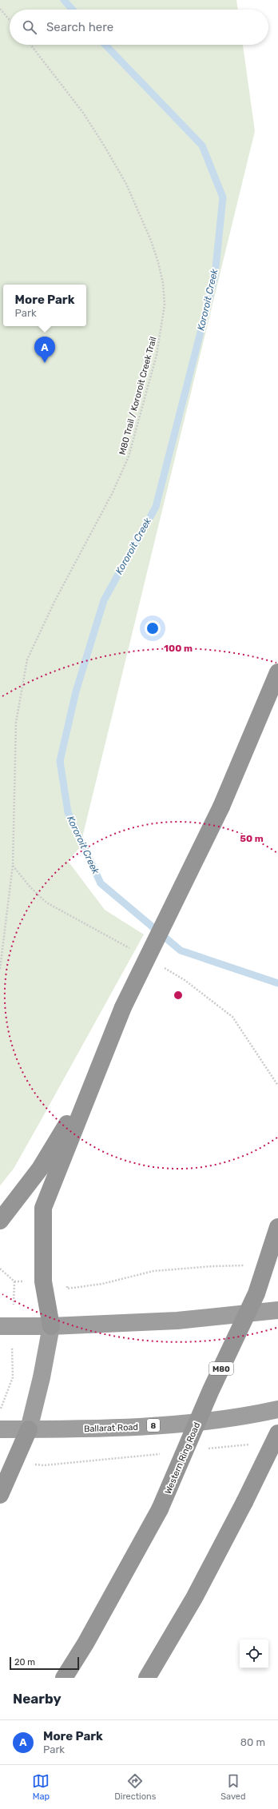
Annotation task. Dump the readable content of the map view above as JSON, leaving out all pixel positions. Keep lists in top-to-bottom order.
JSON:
{
  "streets": {
    "highway": [
      "M80",
      "8",
      "Ballarat Road",
      "Western Ring Road"
    ],
    "path": ["M80 Trail / Kororoit Creek Trail"]
  },
  "water": ["Kororoit Creek"],
  "scale_bar": "20 m",
  "page": {
    "search": "Search here",
    "popup": ["More Park", "Park"],
    "pins": "A",
    "scale": "20 m",
    "heading": "Nearby",
    "list": [
      {
        "mark": "A",
        "name": "More Park",
        "note": "Park",
        "value": "80 m"
      }
    ],
    "nav": ["Map", "Directions", "Saved"]
  },
  "rings": ["100 m", "50 m"]
}
